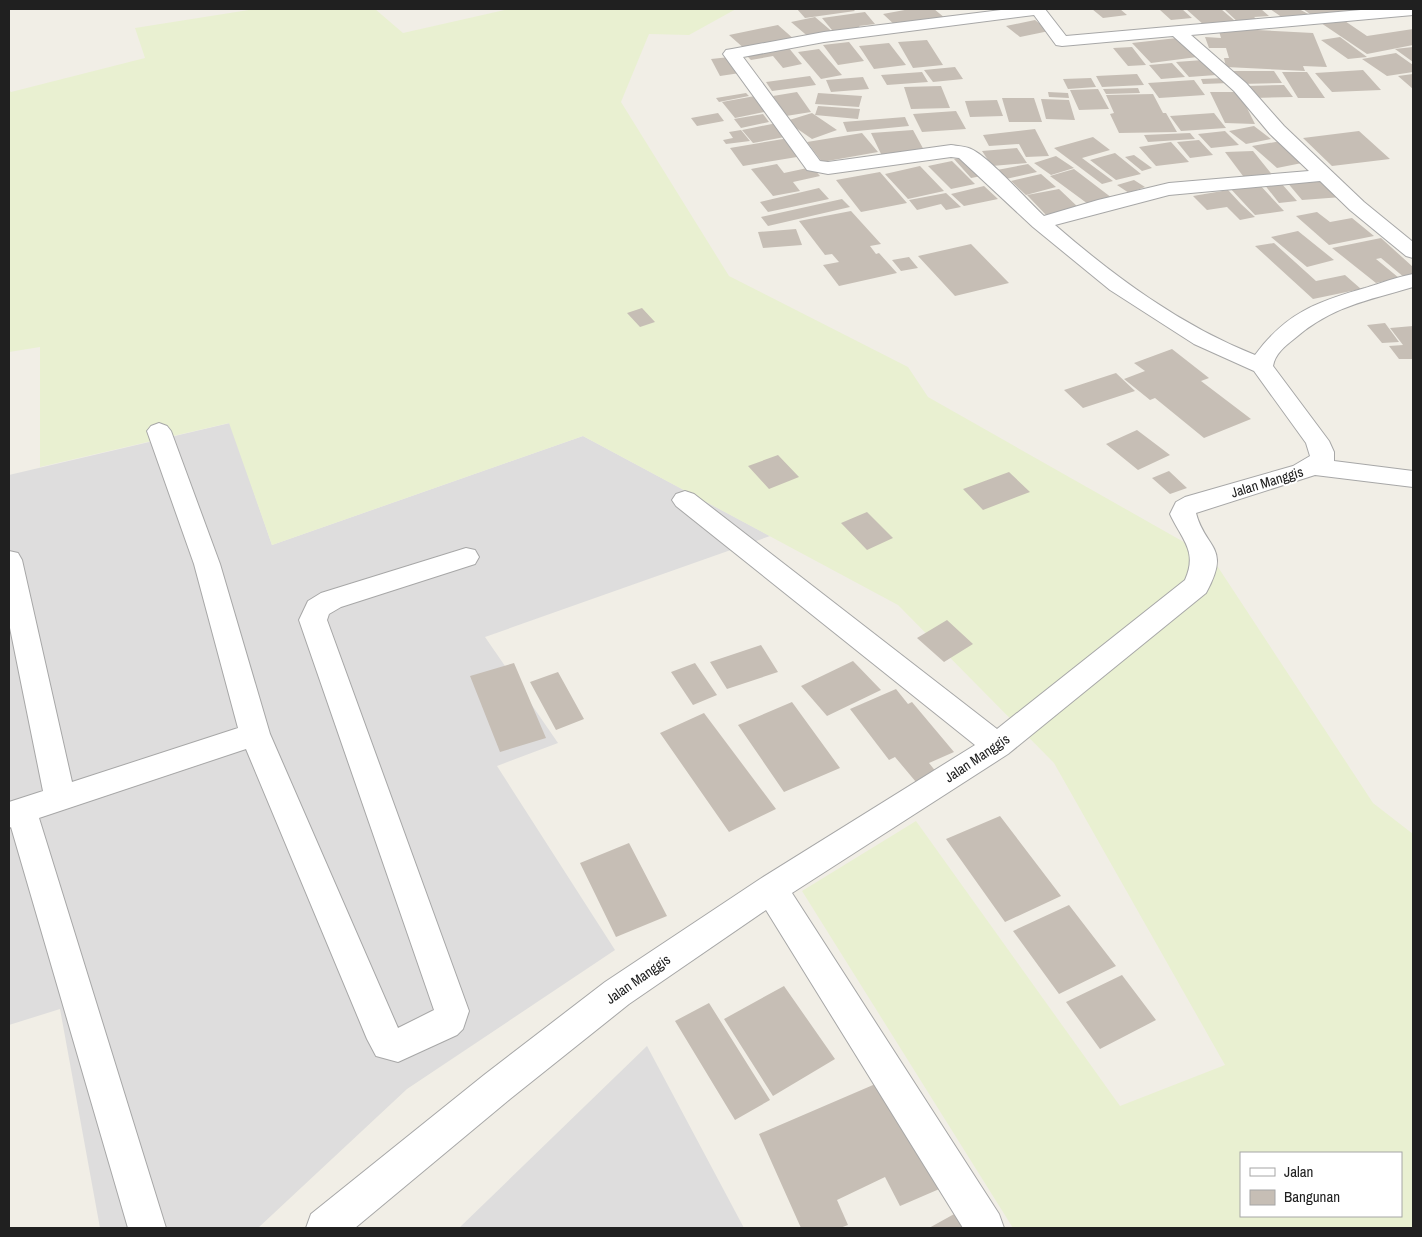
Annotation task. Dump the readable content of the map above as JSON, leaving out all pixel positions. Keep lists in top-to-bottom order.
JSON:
{
  "streets": {
    "street": ["Jalan Manggis"]
  },
  "legend": ["Jalan", "Bangunan"]
}
